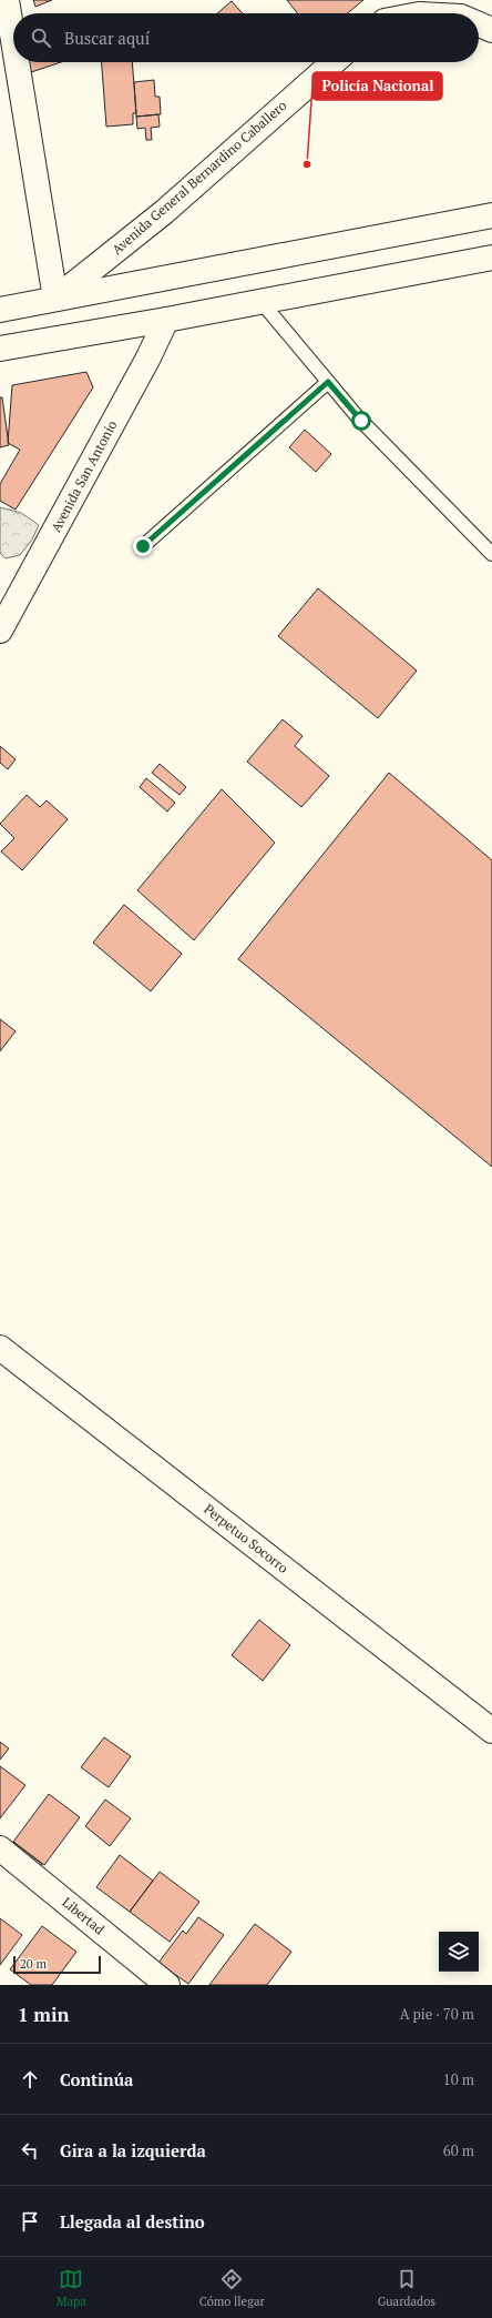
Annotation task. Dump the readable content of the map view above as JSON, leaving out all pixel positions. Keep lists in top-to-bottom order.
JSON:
{
  "streets": {
    "main road": [
      "Avenida General Bernardino Caballero",
      "Avenida San Antonio",
      "Perpetuo Socorro",
      "Libertad"
    ]
  },
  "places": ["Policía Nacional"],
  "scale_bar": "20 m",
  "page": {
    "search": "Buscar aquí",
    "scale": "20 m",
    "heading": ["1 min", "A pie · 70 m"],
    "list": [
      ["Continúa", "10 m"],
      ["Gira a la izquierda", "60 m"],
      "Llegada al destino"
    ],
    "nav": ["Mapa", "Cómo llegar", "Guardados"]
  }
}
